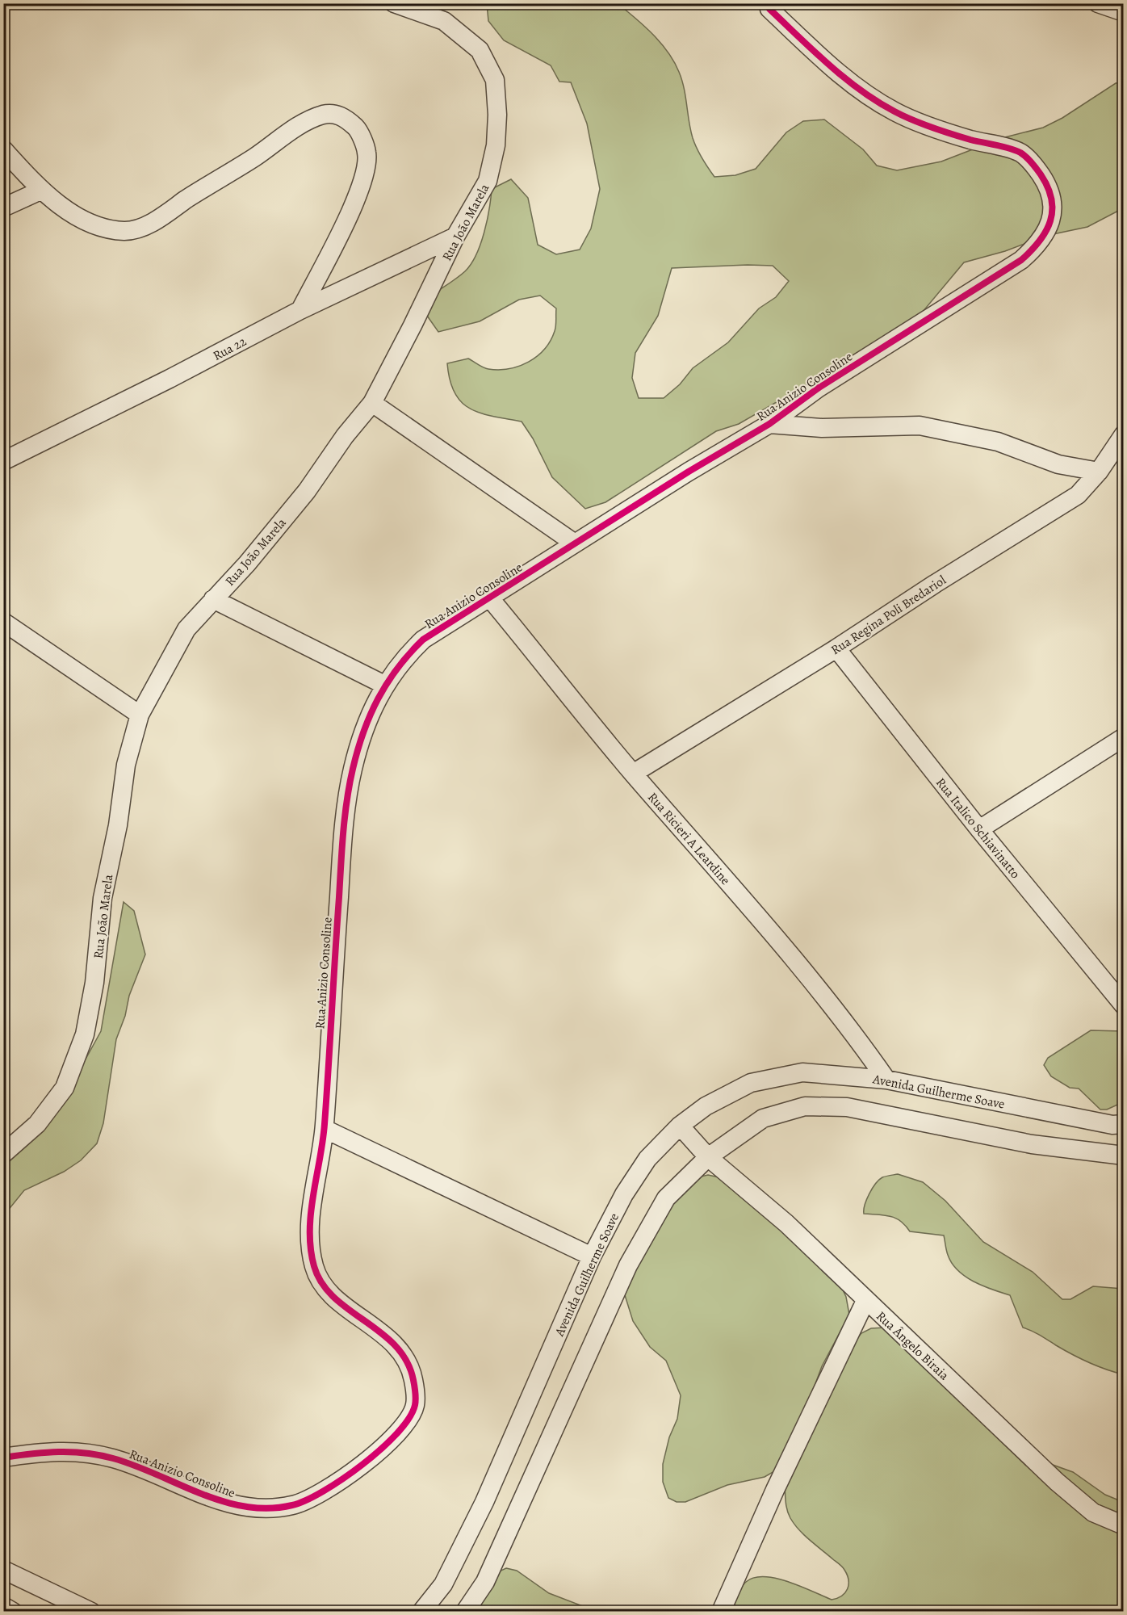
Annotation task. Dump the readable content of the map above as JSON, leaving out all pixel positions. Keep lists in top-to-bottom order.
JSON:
{
  "streets": {
    "street": [
      "Rua João Marela",
      "Rua 22",
      "Rua Anizio Consoline",
      "Rua Regina Poli Bredariol",
      "Rua Italico Schiavinatto",
      "Rua Ricieri A Leardine",
      "Avenida Guilherme Soave",
      "Rua Ângelo Biraia"
    ]
  },
  "crossings": [
    ["Rua João Marela", "Rua 22"],
    ["Rua Anizio Consoline", "Rua Ricieri A Leardine"],
    ["Rua Regina Poli Bredariol", "Rua Italico Schiavinatto"],
    ["Rua Regina Poli Bredariol", "Rua Ricieri A Leardine"],
    ["Rua Ricieri A Leardine", "Avenida Guilherme Soave"],
    ["Avenida Guilherme Soave", "Rua Ângelo Biraia"]
  ]
}
